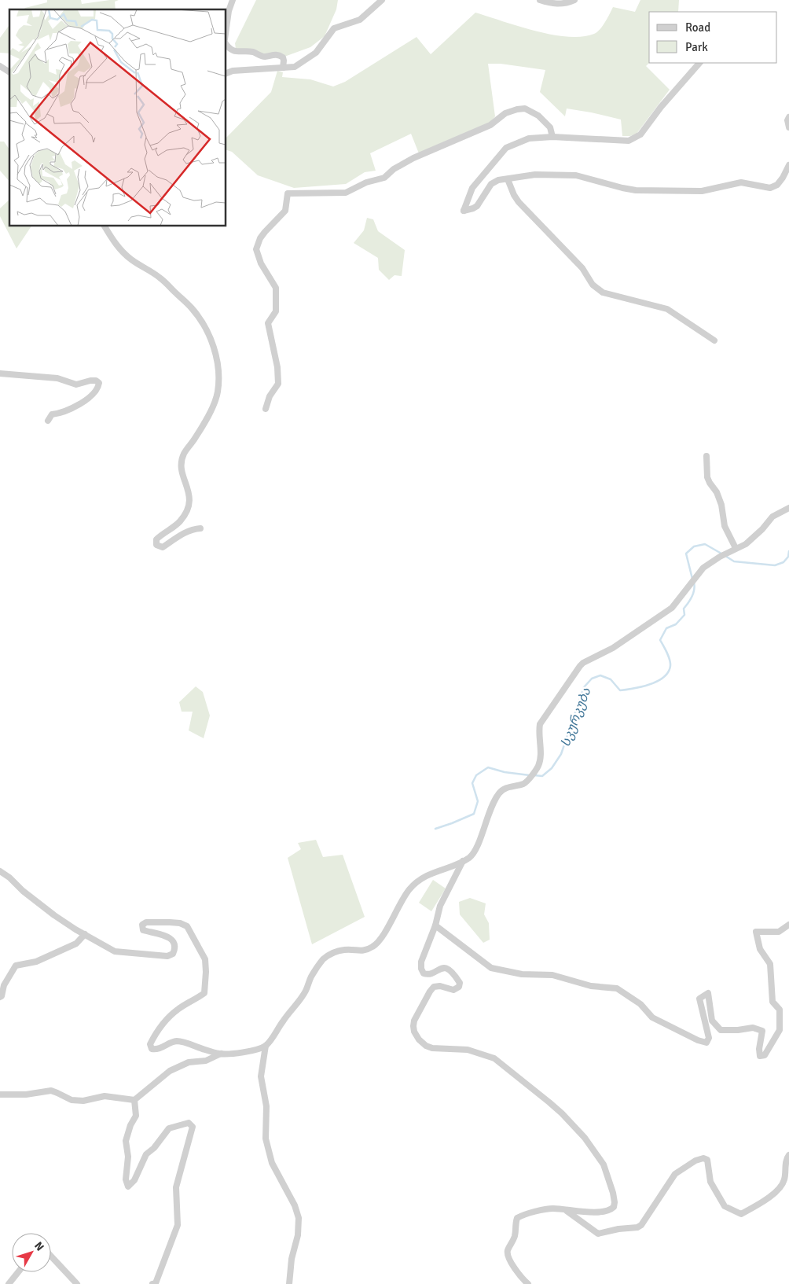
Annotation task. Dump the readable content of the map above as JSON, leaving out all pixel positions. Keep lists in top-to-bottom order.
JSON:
{
  "water": ["სკურკუბა"],
  "legend": ["Road", "Park"],
  "north": "top right"
}
